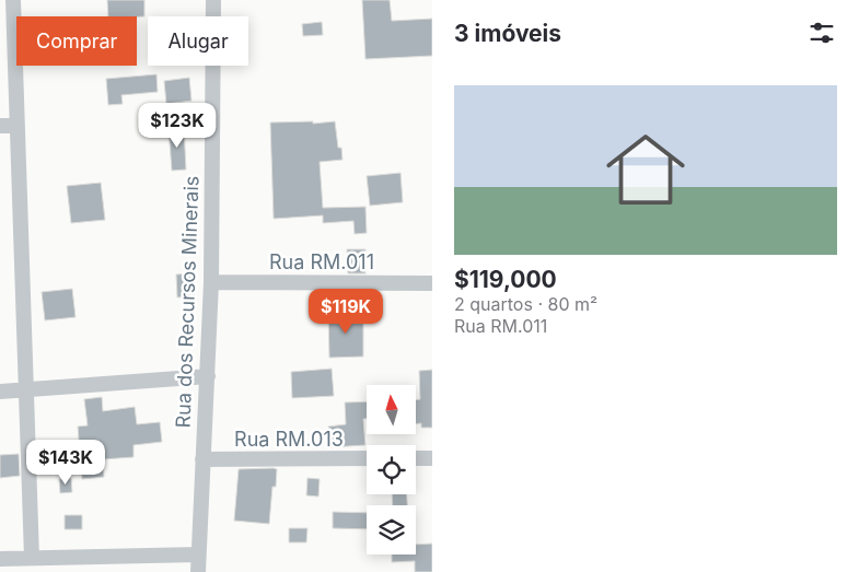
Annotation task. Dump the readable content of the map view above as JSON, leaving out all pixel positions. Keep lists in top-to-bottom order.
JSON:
{
  "streets": {
    "street": ["Rua RM.011", "Rua dos Recursos Minerais", "Rua RM.013"]
  },
  "crossings": [
    ["Rua RM.011", "Rua dos Recursos Minerais"],
    ["Rua dos Recursos Minerais", "Rua RM.013"]
  ],
  "north": "top",
  "page": {
    "heading": "3 imóveis",
    "chip": ["Comprar", "Alugar"],
    "list": [
      {
        "name": "$119,000",
        "note": "2 quartos · 80 m² · Rua RM.011"
      }
    ],
    "price": ["$123K", "$119K", "$143K"]
  }
}
